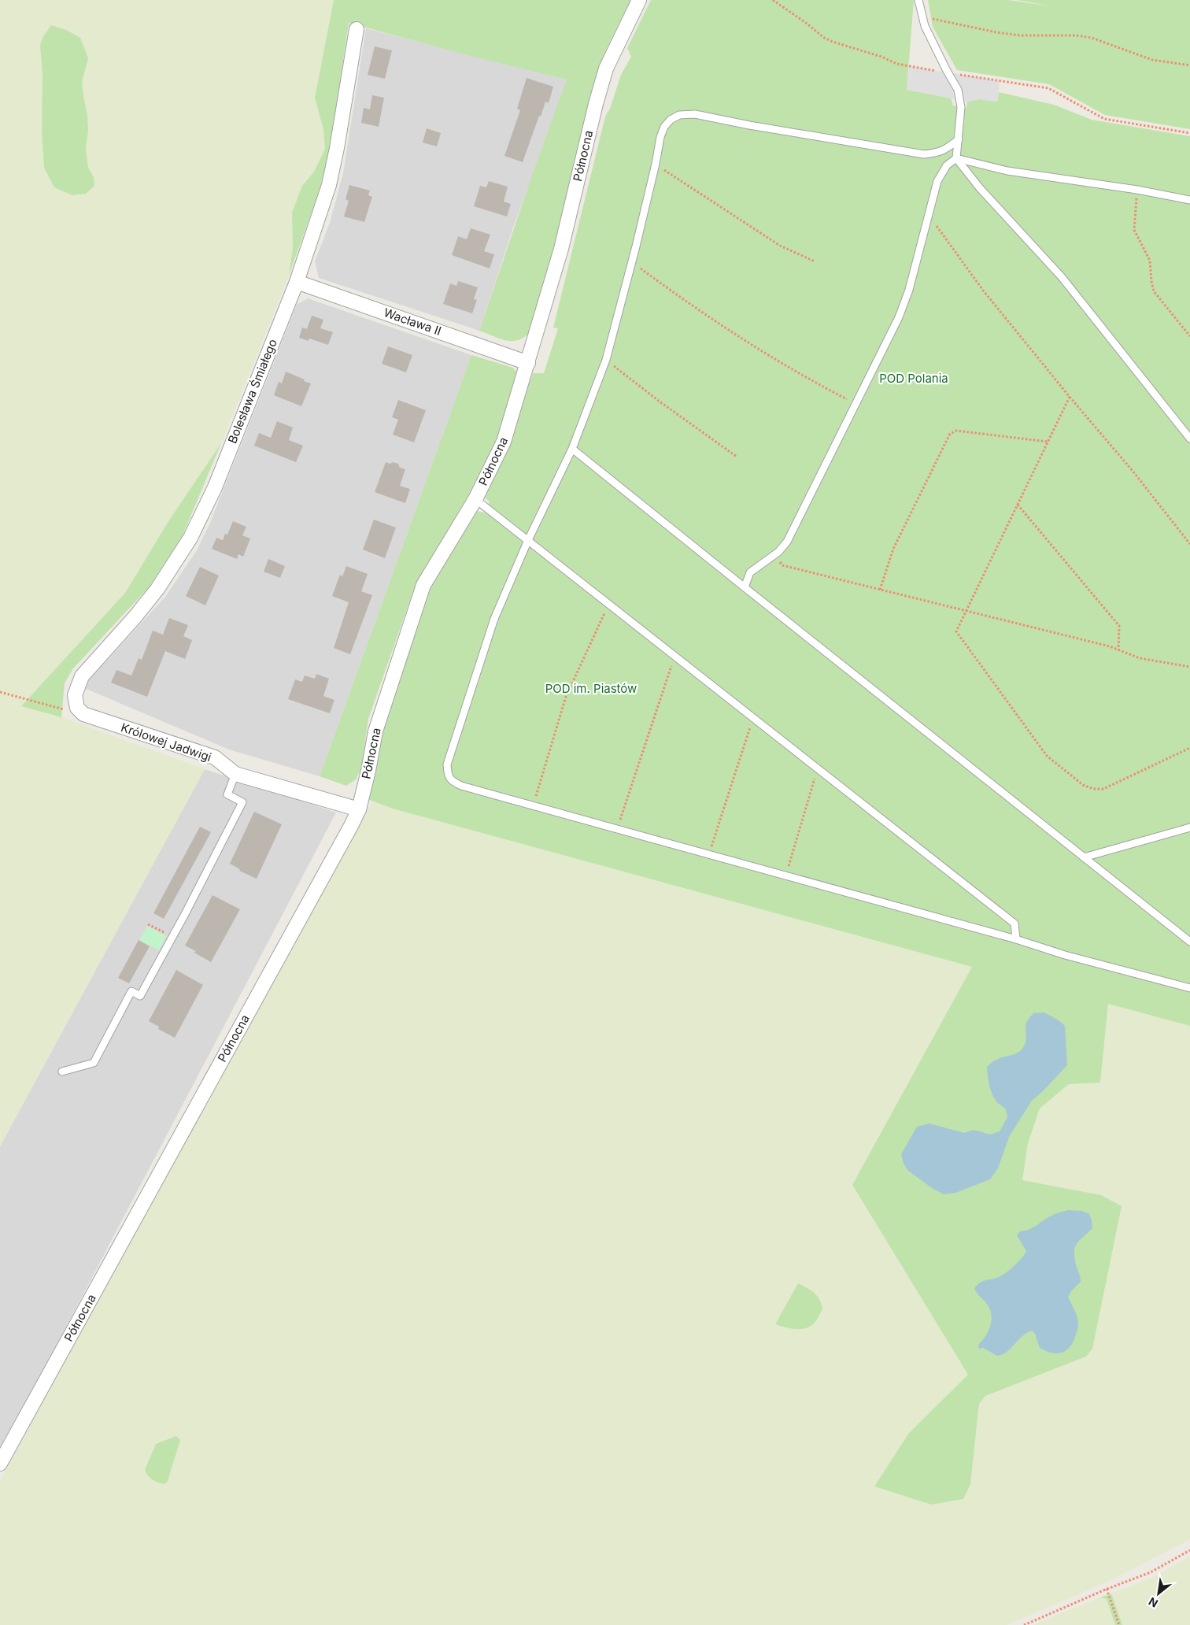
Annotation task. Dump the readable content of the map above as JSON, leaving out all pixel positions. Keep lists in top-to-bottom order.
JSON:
{
  "streets": {
    "street": [
      "Północna",
      "Wacława II",
      "Bolesława Śmiałego",
      "Królowej Jadwigi"
    ]
  },
  "crossings": [
    ["Północna", "Wacława II"],
    ["Północna", "Królowej Jadwigi"],
    ["Wacława II", "Bolesława Śmiałego"],
    ["Bolesława Śmiałego", "Królowej Jadwigi"]
  ],
  "parks": ["POD Polania", "POD im. Piastów"],
  "north": "bottom left"
}
